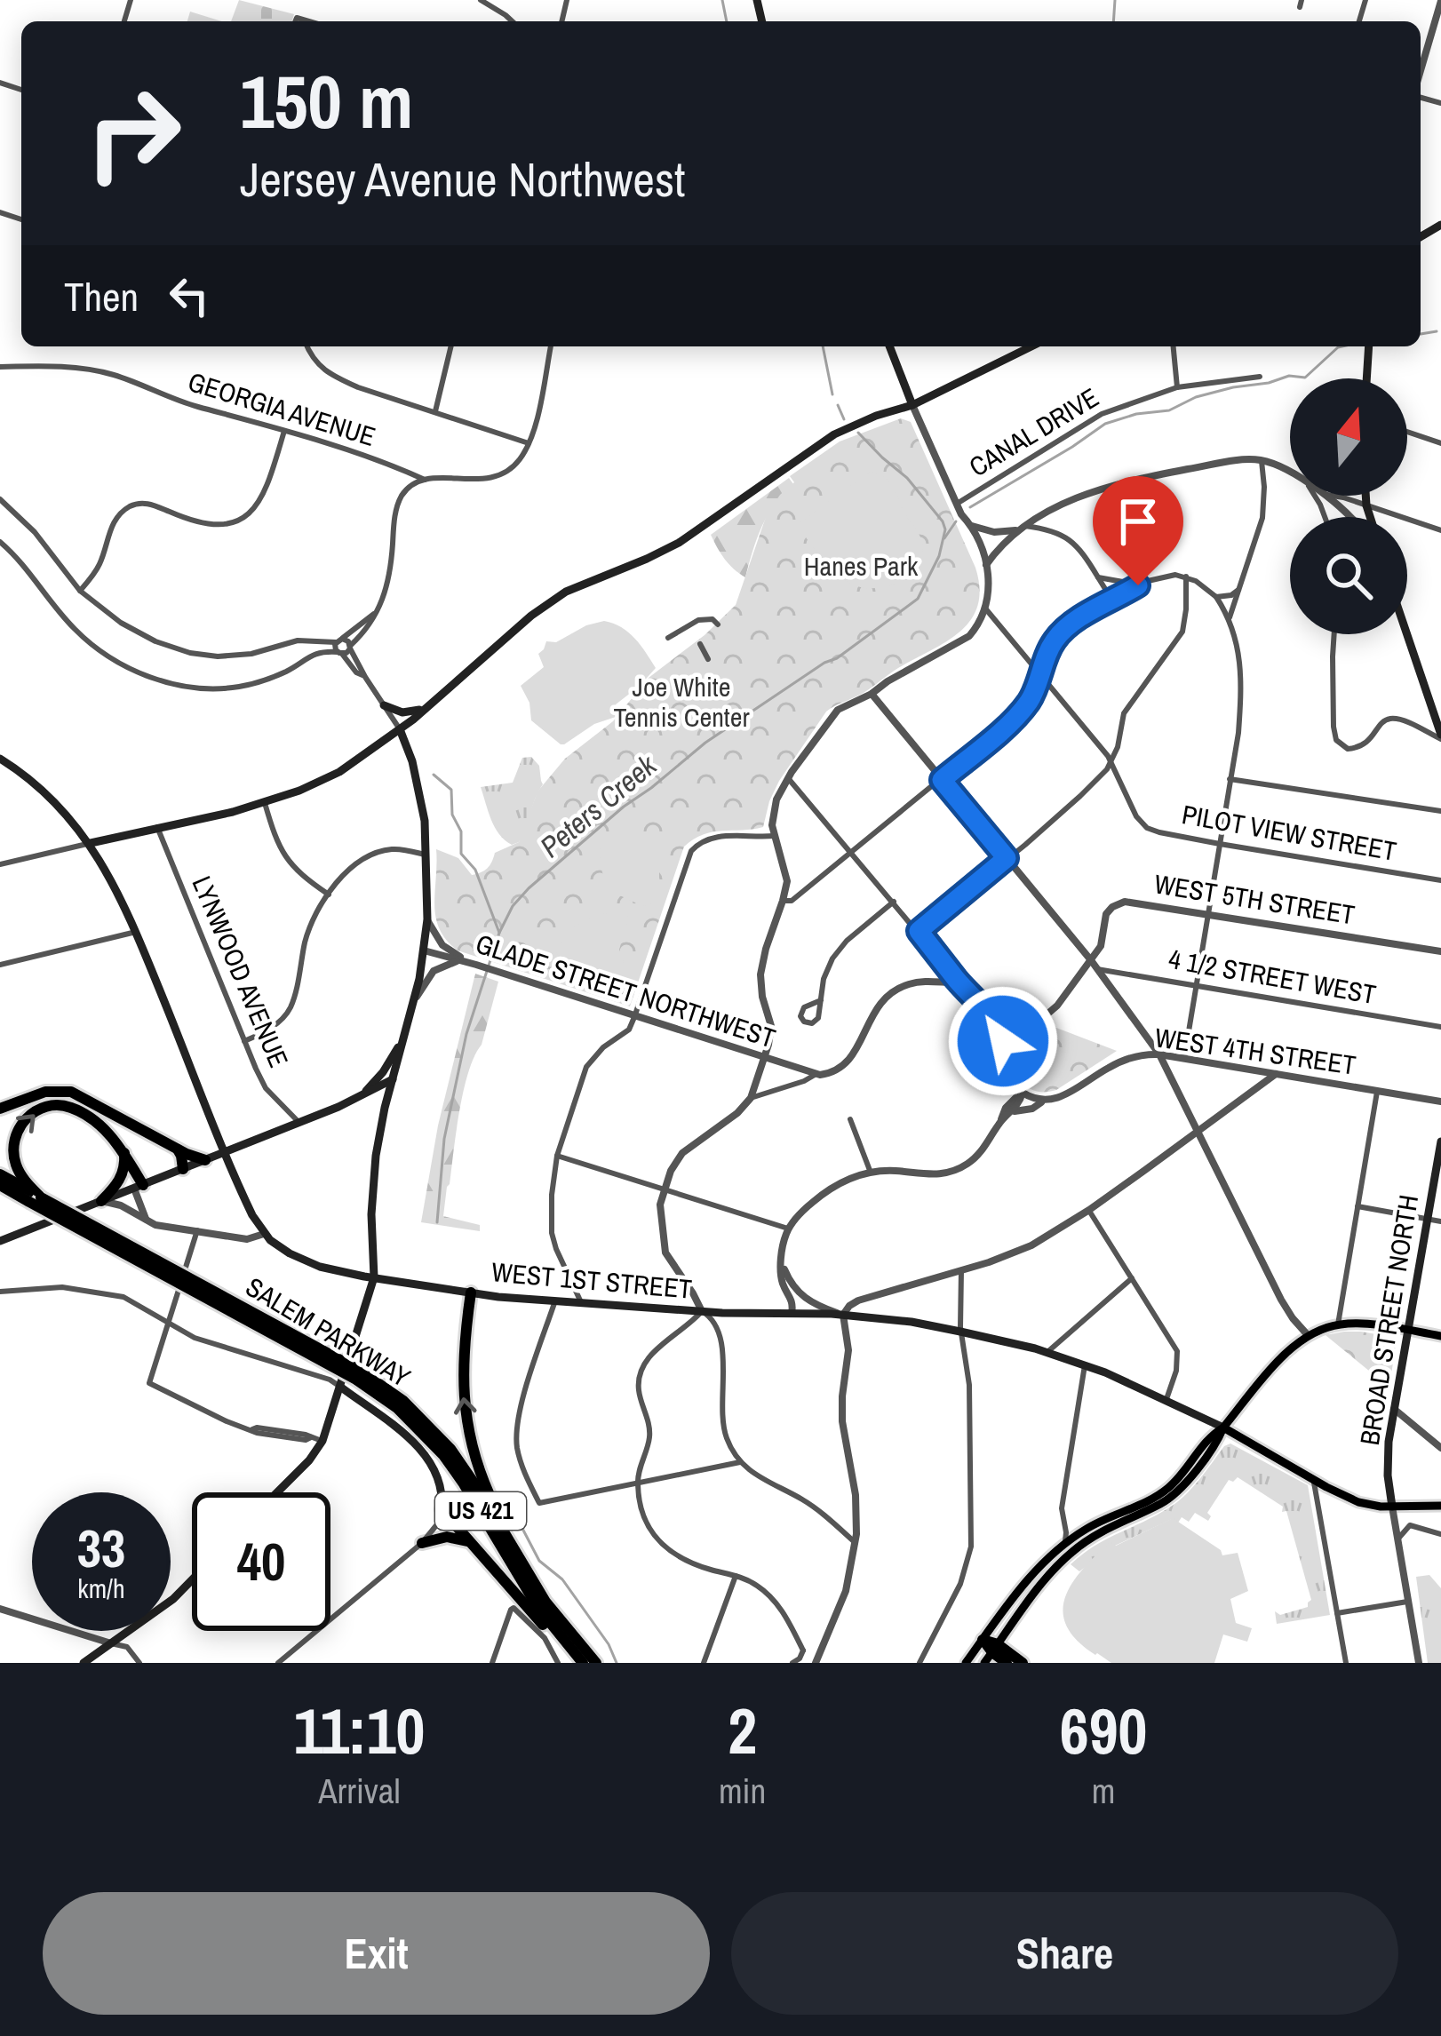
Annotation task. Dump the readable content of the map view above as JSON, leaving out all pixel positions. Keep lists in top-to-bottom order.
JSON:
{
  "streets": {
    "highway": ["SALEM PARKWAY", "US 421"],
    "main road": ["WEST 1ST STREET", "BROAD STREET NORTH"],
    "street": [
      "GEORGIA AVENUE",
      "CANAL DRIVE",
      "PILOT VIEW STREET",
      "WEST 5TH STREET",
      "LYNWOOD AVENUE",
      "4 1/2 STREET WEST",
      "GLADE STREET NORTHWEST",
      "WEST 4TH STREET"
    ]
  },
  "crossings": [
    ["WEST 1ST STREET", "BROAD STREET NORTH"]
  ],
  "water": ["Peters Creek"],
  "parks": ["Hanes Park", "Joe White Tennis Center"],
  "north": "top",
  "page": {
    "turn": ["150 m", "Jersey Avenue Northwest"],
    "then": "Then",
    "speed": "33 km/h",
    "limit": "40",
    "eta": [
      "11:10",
      "Arrival",
      "2",
      "min",
      "690",
      "m"
    ],
    "buttons": ["Exit", "Share"]
  }
}
